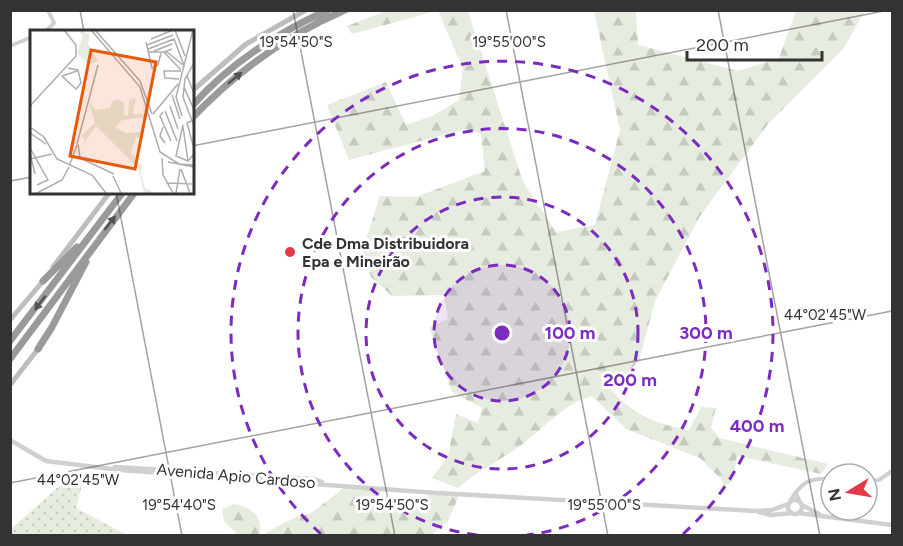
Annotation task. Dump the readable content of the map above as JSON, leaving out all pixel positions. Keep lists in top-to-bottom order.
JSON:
{
  "streets": {
    "street": ["Avenida Apio Cardoso"]
  },
  "places": ["Cde Dma Distribuidora Epa e Mineirão"],
  "scale_bar": "200 m",
  "north": "left",
  "coordinates": [
    "19°54'50\"S",
    "19°55'00\"S",
    "44°02'45\"W",
    "19°54'40\"S"
  ],
  "rings": [
    "100 m",
    "300 m",
    "200 m",
    "400 m"
  ]
}
